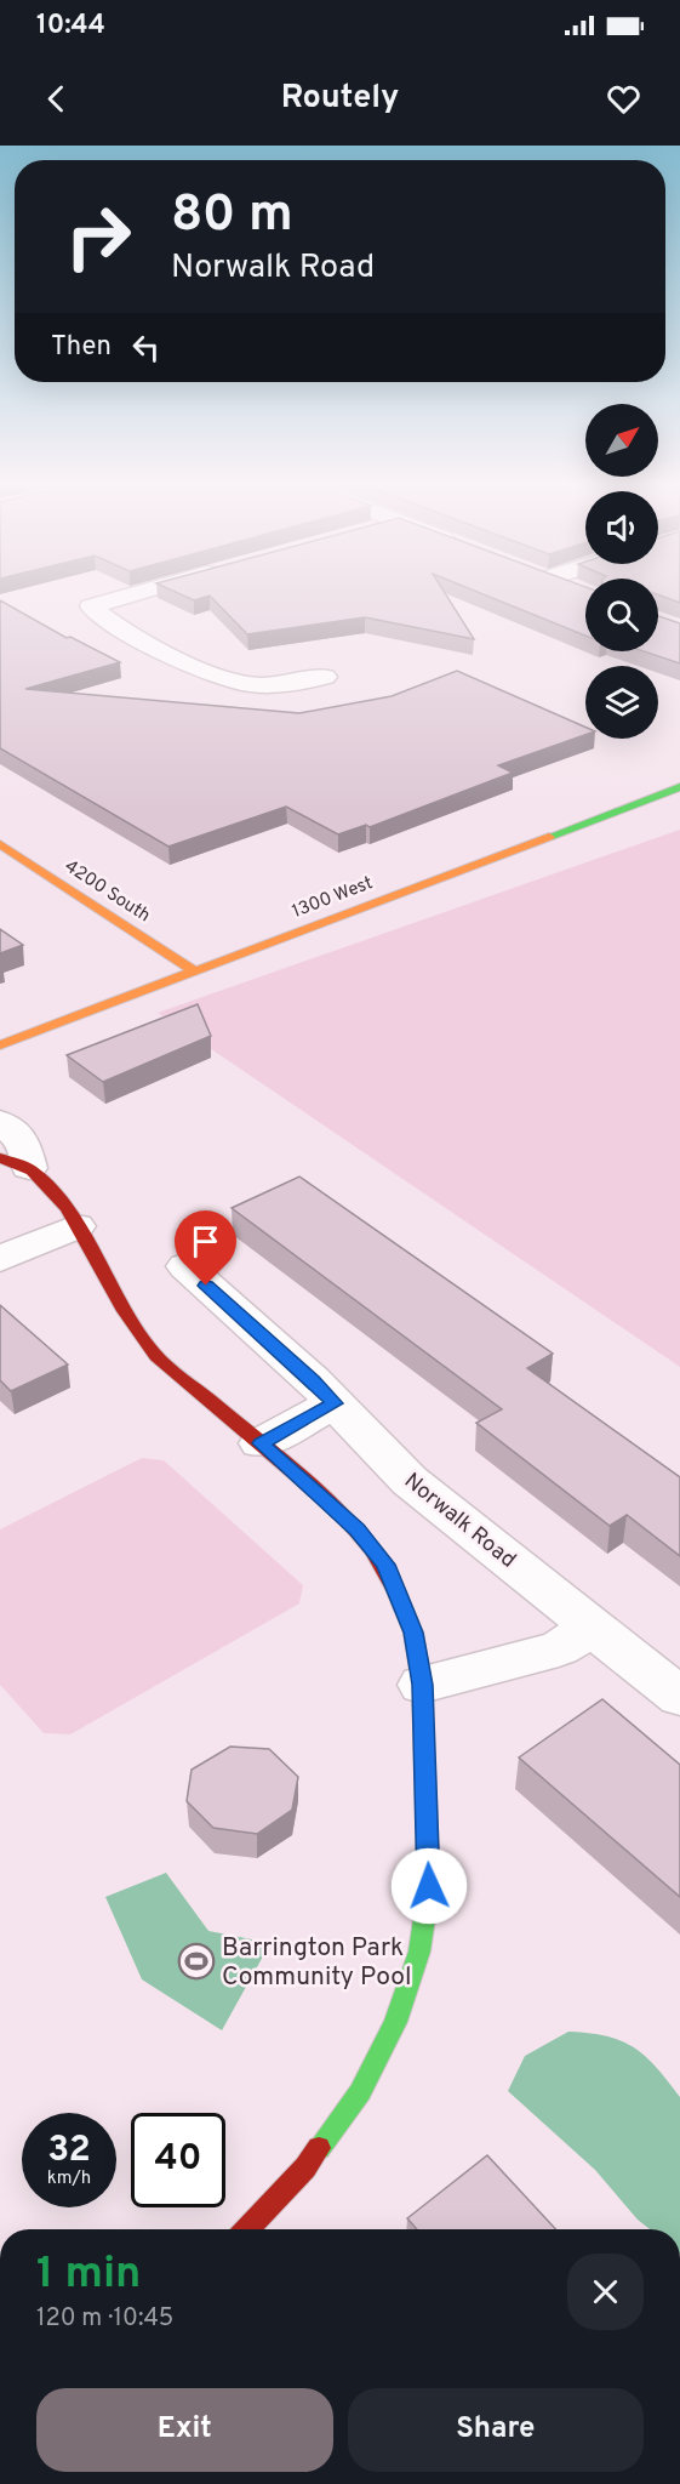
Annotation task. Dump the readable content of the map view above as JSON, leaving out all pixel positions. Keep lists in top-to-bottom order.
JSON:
{
  "streets": {
    "street": ["4200 South", "1300 West", "Norwalk Road"]
  },
  "crossings": [
    ["4200 South", "1300 West"]
  ],
  "places": {
    "sports": ["Barrington Park Community Pool"]
  },
  "north": "top right",
  "page": {
    "status": "10:44",
    "header": "Routely",
    "turn": ["80 m", "Norwalk Road"],
    "then": "Then",
    "speed": "32 km/h",
    "limit": "40",
    "heading": ["1 min", "120 m · 10:45"],
    "buttons": ["Exit", "Share"]
  }
}
